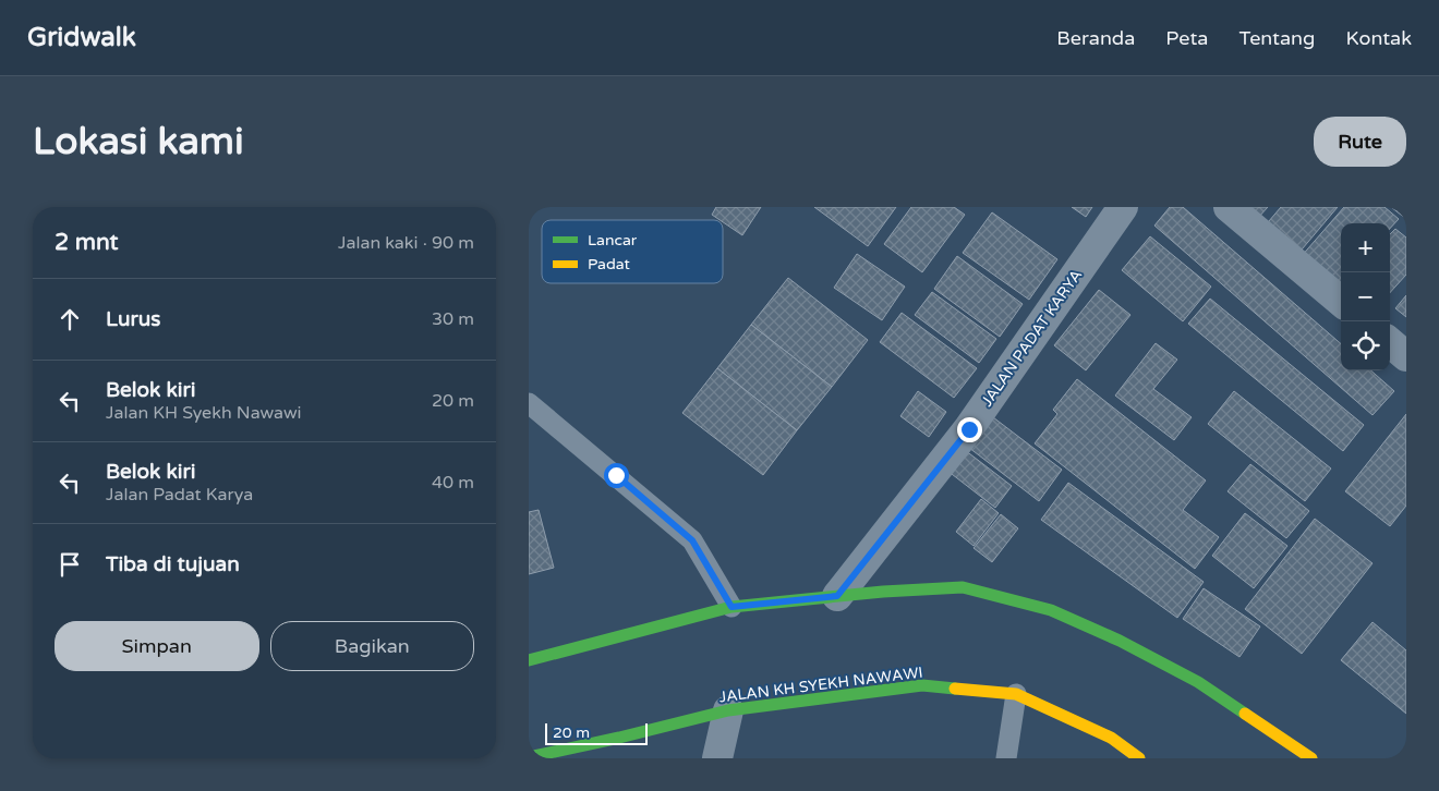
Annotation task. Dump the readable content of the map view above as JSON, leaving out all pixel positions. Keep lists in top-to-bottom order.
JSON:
{
  "streets": {
    "main road": ["JALAN KH SYEKH NAWAWI"],
    "street": ["JALAN PADAT KARYA"]
  },
  "legend": ["Lancar", "Padat"],
  "scale_bar": "20 m",
  "page": {
    "header": "Gridwalk",
    "nav": [
      "Beranda",
      "Peta",
      "Tentang",
      "Kontak"
    ],
    "buttons": [
      "Rute",
      ["Simpan", "Bagikan"]
    ],
    "title": "Lokasi kami",
    "heading": ["2 mnt", "Jalan kaki · 90 m"],
    "map_buttons": ["+", "−"],
    "list": [
      ["Lurus", "30 m"],
      ["Belok kiri", "Jalan KH Syekh Nawawi", "20 m"],
      ["Belok kiri", "Jalan Padat Karya", "40 m"],
      "Tiba di tujuan"
    ],
    "scale": "20 m"
  }
}
